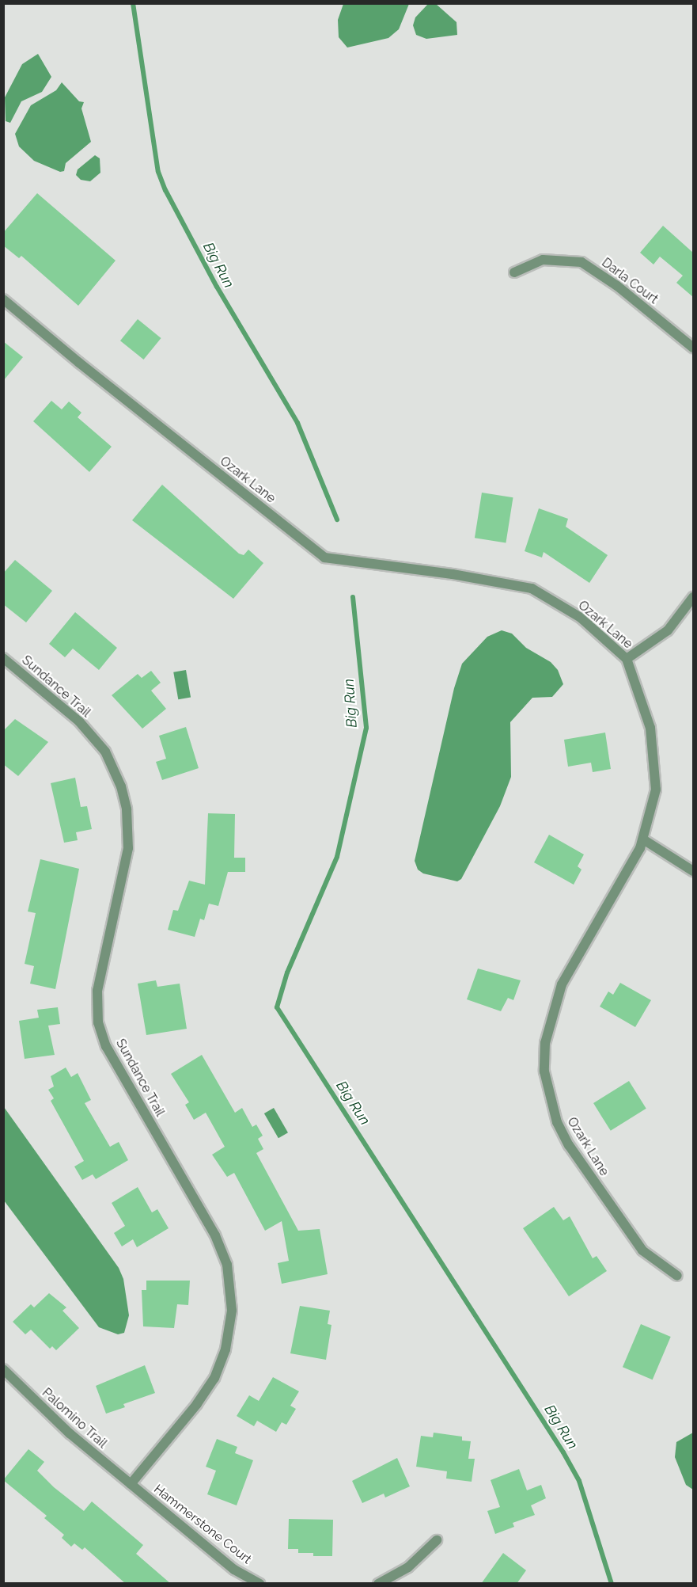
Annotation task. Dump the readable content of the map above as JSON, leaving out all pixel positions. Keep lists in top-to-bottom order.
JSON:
{
  "streets": {
    "street": [
      "Darla Court",
      "Ozark Lane",
      "Sundance Trail",
      "Palomino Trail",
      "Hammerstone Court"
    ]
  },
  "crossings": [
    ["Sundance Trail", "Palomino Trail"],
    ["Sundance Trail", "Hammerstone Court"],
    ["Palomino Trail", "Hammerstone Court"]
  ],
  "water": ["Big Run"]
}
